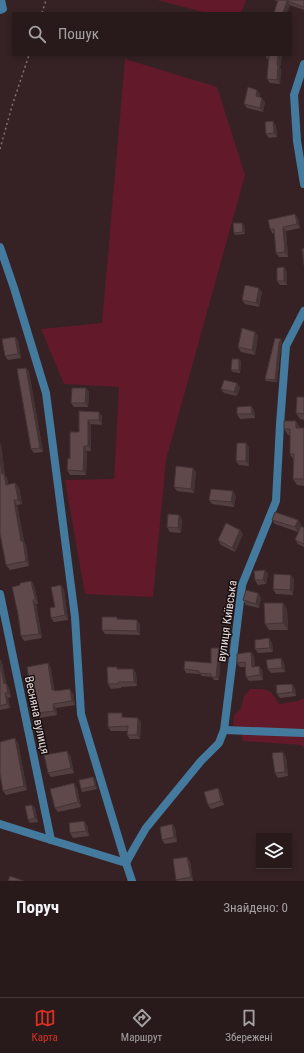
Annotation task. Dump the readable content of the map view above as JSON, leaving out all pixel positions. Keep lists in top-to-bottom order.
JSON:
{
  "streets": {
    "street": ["вулиця Київська", "Весняна вулиця"]
  },
  "page": {
    "search": "Пошук",
    "heading": ["Поруч", "Знайдено: 0"],
    "nav": ["Карта", "Маршрут", "Збережені"]
  }
}
